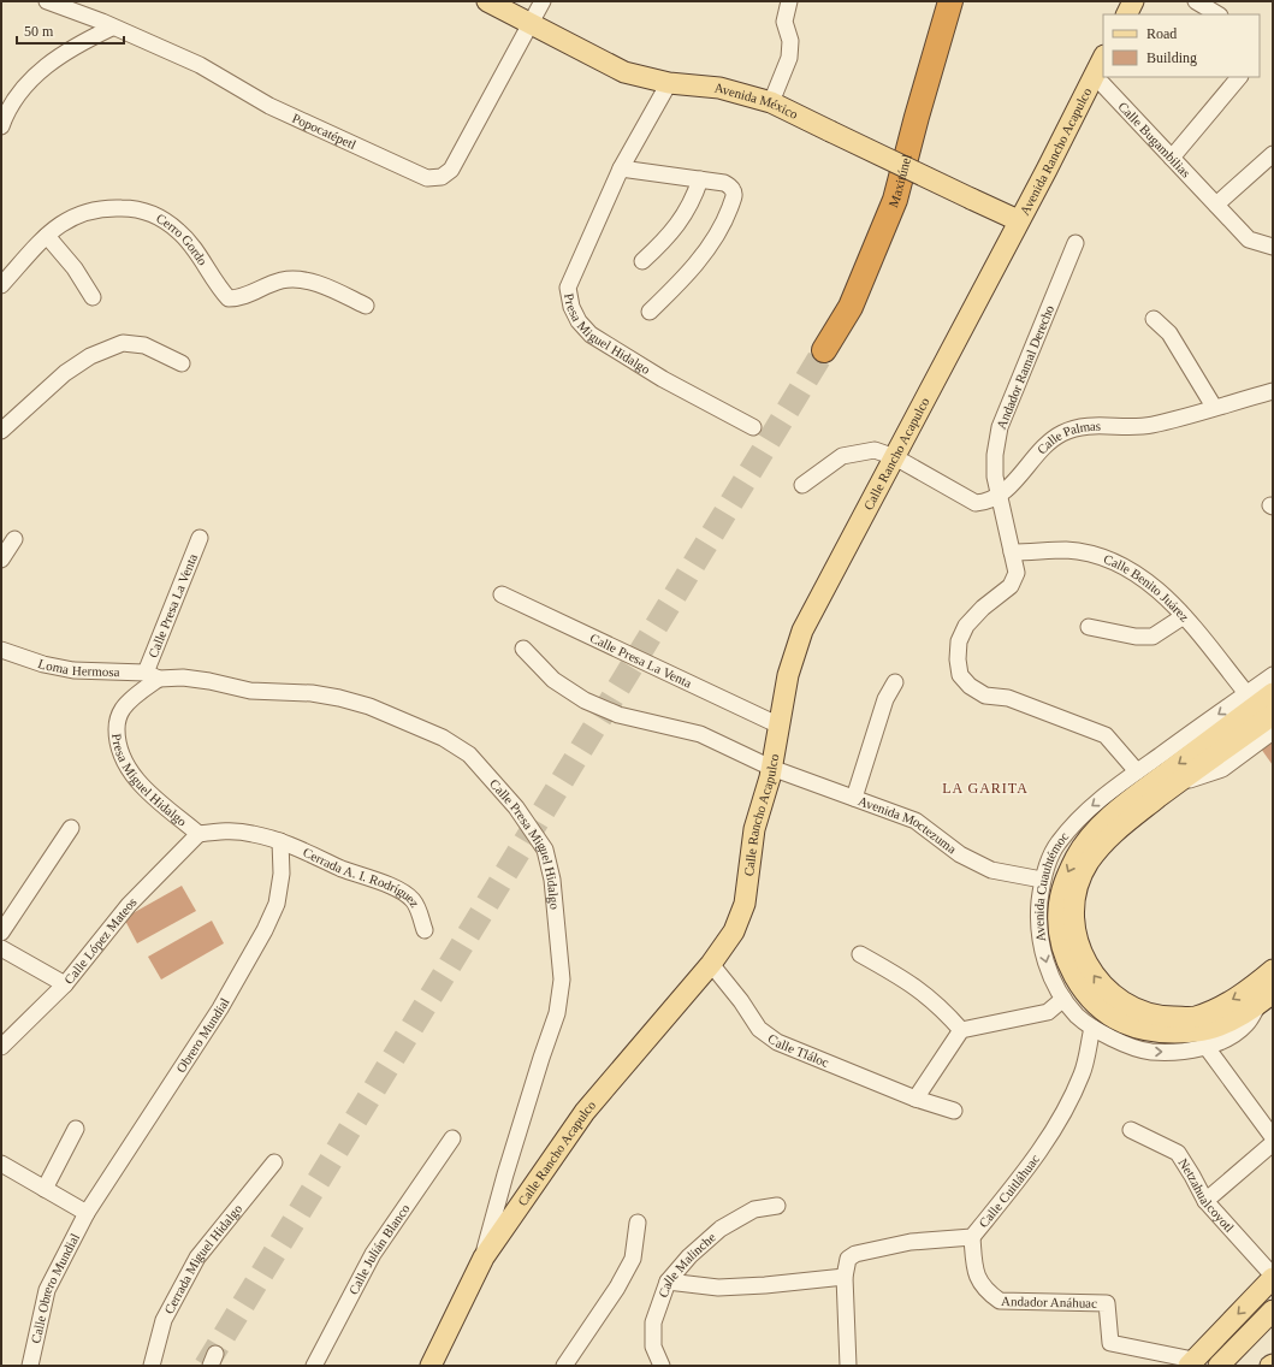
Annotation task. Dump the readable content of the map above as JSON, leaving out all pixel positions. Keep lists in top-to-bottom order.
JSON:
{
  "streets": {
    "highway": ["Maxitúnel"],
    "main road": [
      "Avenida México",
      "Avenida Rancho Acapulco",
      "Calle Rancho Acapulco",
      "Avenida Cuauhtémoc"
    ],
    "street": [
      "Popocatépetl",
      "Calle Bugambilias",
      "Cerro Gordo",
      "Presa Miguel Hidalgo",
      "Andador Ramal Derecho",
      "Calle Palmas",
      "Calle Benito Juárez",
      "Calle Presa La Venta",
      "Loma Hermosa",
      "Avenida Moctezuma",
      "Calle Presa Miguel Hidalgo",
      "Cerrada A. I. Rodríguez",
      "Calle López Mateos",
      "Obrero Mundial",
      "Calle Tláloc",
      "Calle Cuitláhuac",
      "Netzahualcoyotl",
      "Calle Julián Blanco",
      "Cerrada Miguel Hidalgo",
      "Calle Malinche",
      "Calle Obrero Mundial",
      "Andador Anáhuac"
    ]
  },
  "crossings": [
    ["Avenida México", "Popocatépetl"],
    ["Avenida México", "Avenida Rancho Acapulco"],
    ["Avenida México", "Presa Miguel Hidalgo"],
    ["Avenida México", "Calle Rancho Acapulco"],
    ["Calle Bugambilias", "Avenida Rancho Acapulco"],
    ["Avenida Rancho Acapulco", "Calle Rancho Acapulco"],
    ["Presa Miguel Hidalgo", "Calle Presa La Venta"],
    ["Presa Miguel Hidalgo", "Loma Hermosa"],
    ["Presa Miguel Hidalgo", "Calle Presa Miguel Hidalgo"],
    ["Presa Miguel Hidalgo", "Cerrada A. I. Rodríguez"],
    ["Presa Miguel Hidalgo", "Calle López Mateos"],
    ["Andador Ramal Derecho", "Calle Palmas"],
    ["Andador Ramal Derecho", "Calle Benito Juárez"],
    ["Andador Ramal Derecho", "Avenida Cuauhtémoc"],
    ["Calle Palmas", "Calle Rancho Acapulco"],
    ["Calle Rancho Acapulco", "Calle Presa La Venta"],
    ["Calle Rancho Acapulco", "Avenida Moctezuma"],
    ["Calle Rancho Acapulco", "Calle Presa Miguel Hidalgo"],
    ["Calle Rancho Acapulco", "Calle Tláloc"],
    ["Calle Benito Juárez", "Avenida Cuauhtémoc"],
    ["Calle Presa La Venta", "Loma Hermosa"],
    ["Calle Presa La Venta", "Calle Presa Miguel Hidalgo"],
    ["Loma Hermosa", "Calle Presa Miguel Hidalgo"],
    ["Avenida Moctezuma", "Avenida Cuauhtémoc"],
    ["Cerrada A. I. Rodríguez", "Calle López Mateos"],
    ["Cerrada A. I. Rodríguez", "Obrero Mundial"],
    ["Avenida Cuauhtémoc", "Calle Cuitláhuac"],
    ["Obrero Mundial", "Calle Obrero Mundial"],
    ["Calle Cuitláhuac", "Andador Anáhuac"]
  ],
  "districts": ["LA GARITA"],
  "legend": ["Road", "Building"],
  "scale_bar": "50 m"
}
